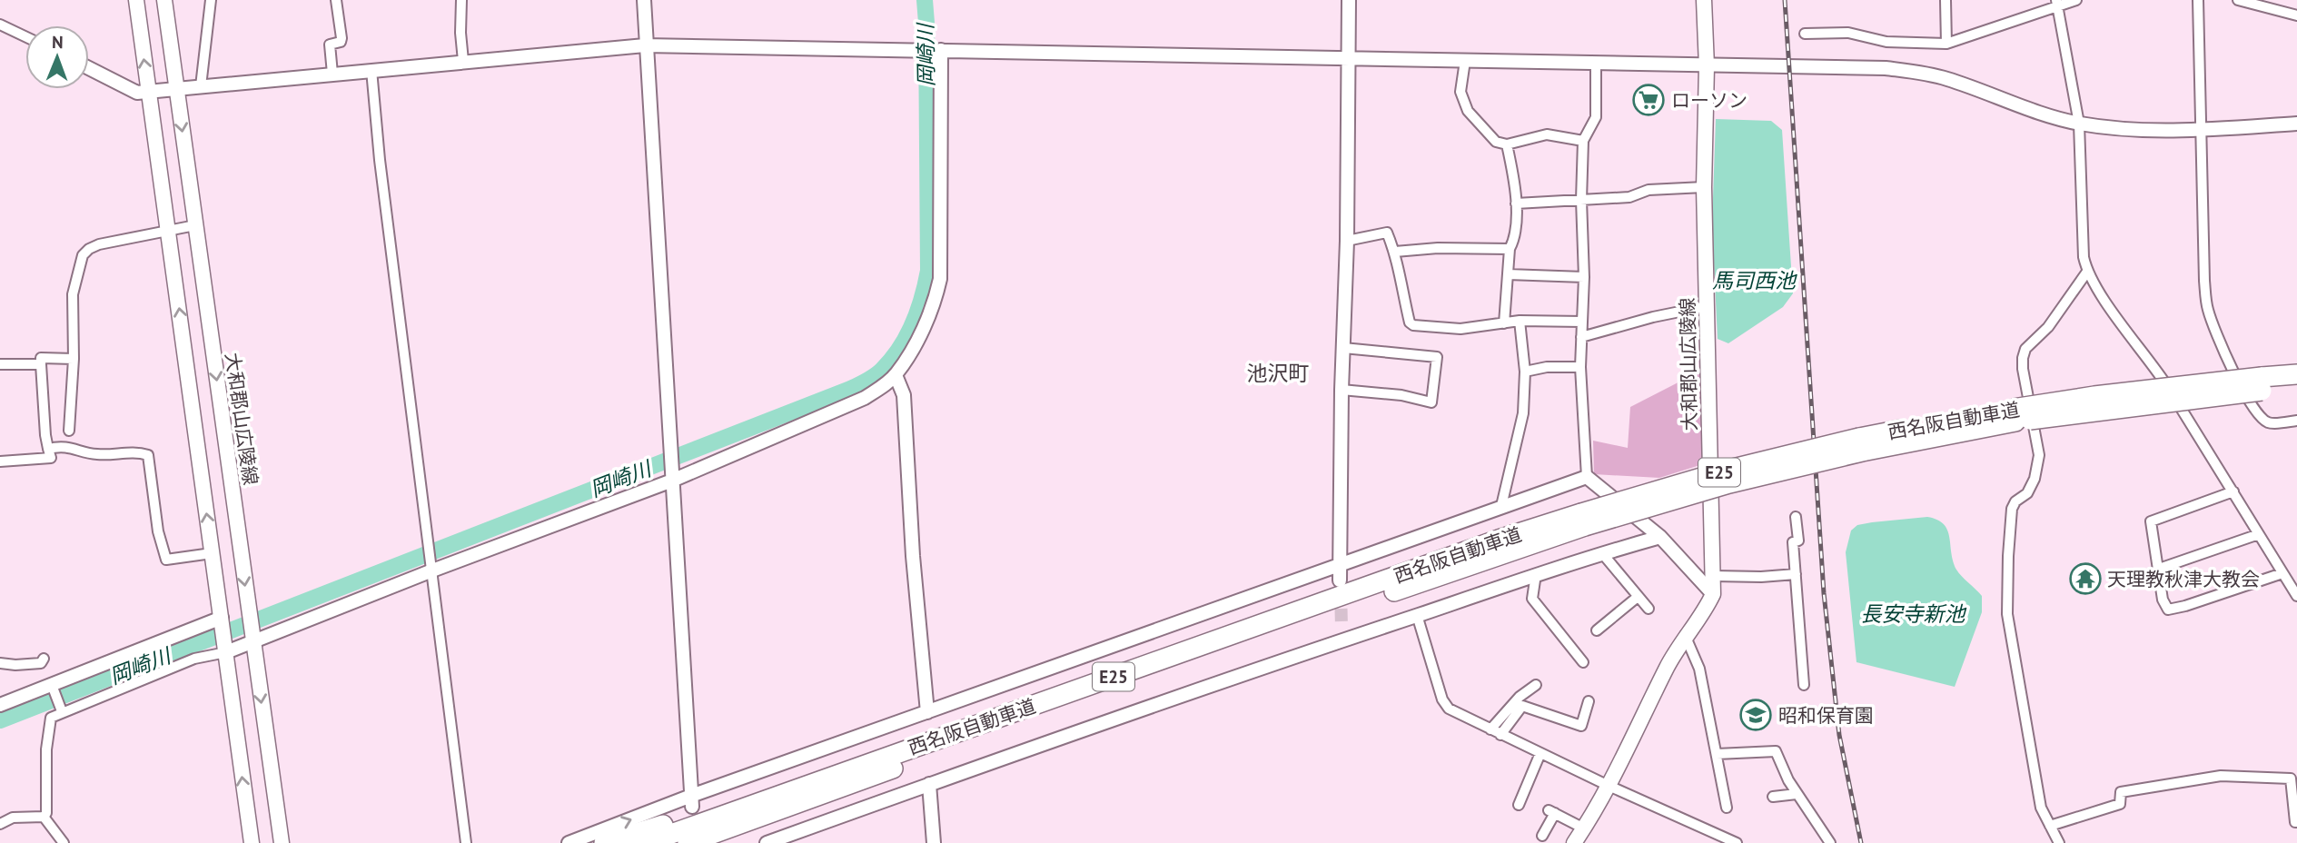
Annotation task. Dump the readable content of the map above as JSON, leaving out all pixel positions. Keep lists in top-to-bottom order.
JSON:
{
  "streets": {
    "highway": ["西名阪自動車道", "E25"],
    "main road": ["大和郡山広陵線"]
  },
  "districts": ["池沢町"],
  "water": ["岡崎川", "馬司西池", "長安寺新池"],
  "places": {
    "supermarket": ["ローソン"],
    "temple": ["天理教秋津大教会"],
    "school or university": ["昭和保育園"]
  },
  "north": "top"
}
